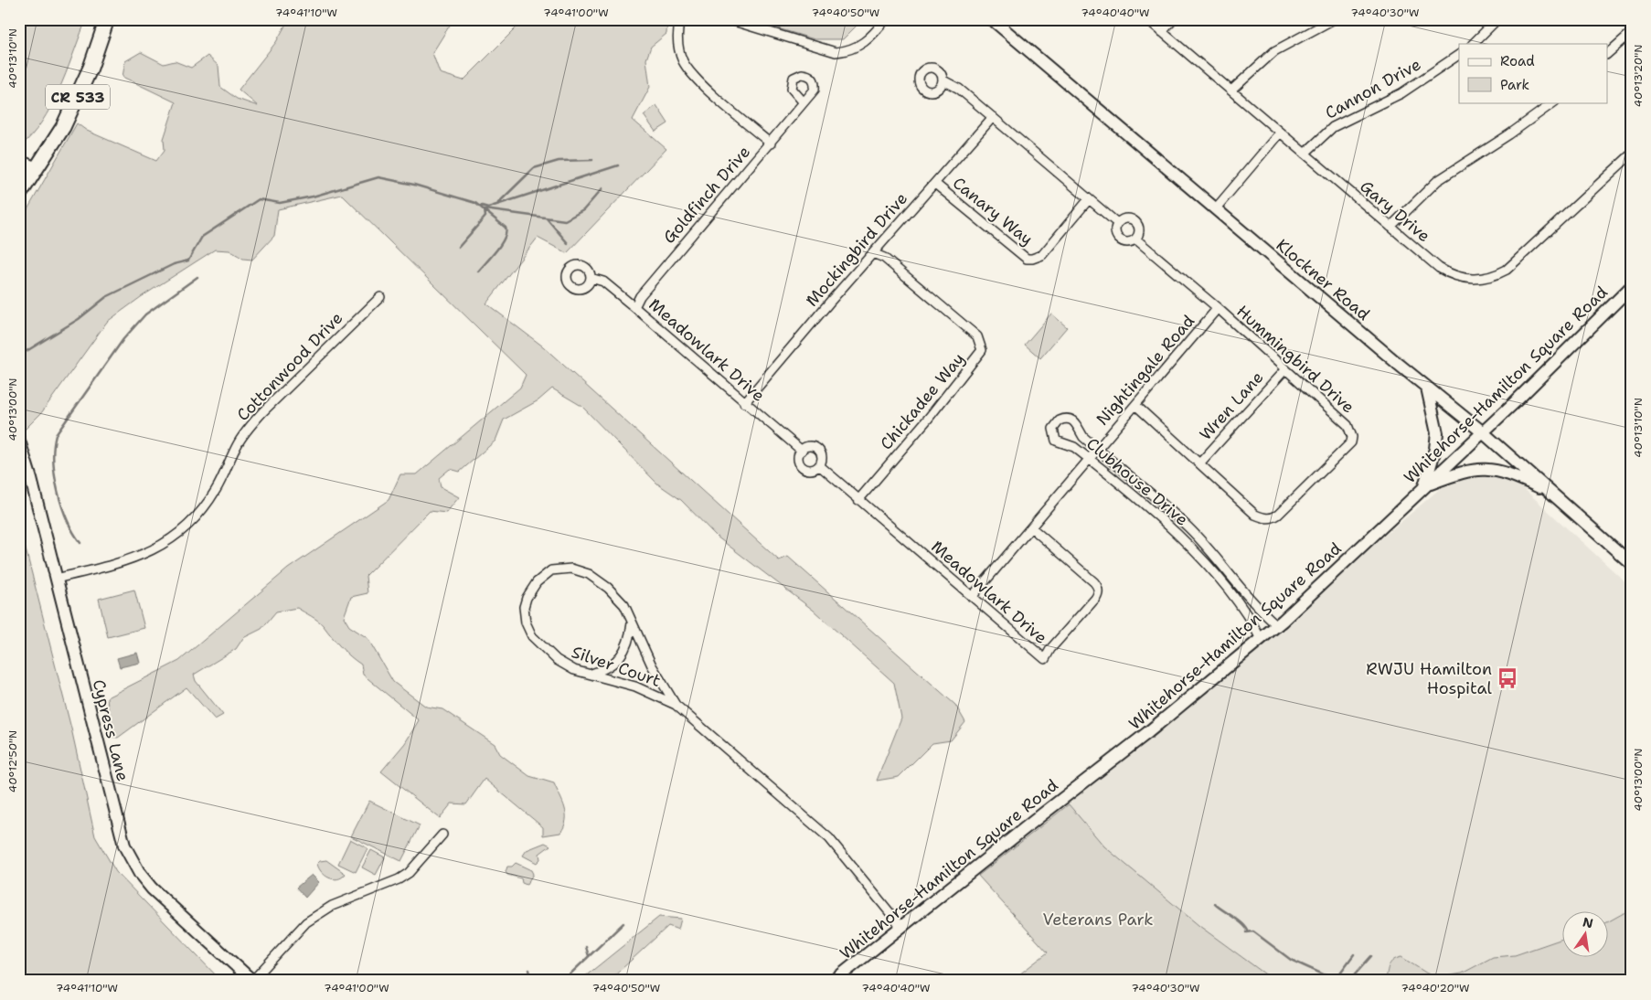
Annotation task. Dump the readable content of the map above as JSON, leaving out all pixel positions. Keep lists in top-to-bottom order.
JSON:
{
  "streets": {
    "main road": ["CR 533"],
    "street": [
      "Cannon Drive",
      "Goldfinch Drive",
      "Canary Way",
      "Gary Drive",
      "Mockingbird Drive",
      "Klockner Road",
      "Meadowlark Drive",
      "Hummingbird Drive",
      "Cottonwood Drive",
      "Nightingale Road",
      "Whitehorse-Hamilton Square Road",
      "Chickadee Way",
      "Wren Lane",
      "Clubhouse Drive",
      "Silver Court",
      "Cypress Lane"
    ]
  },
  "crossings": [
    ["Cannon Drive", "Gary Drive"],
    ["Goldfinch Drive", "Meadowlark Drive"],
    ["Canary Way", "Mockingbird Drive"],
    ["Canary Way", "Hummingbird Drive"],
    ["Mockingbird Drive", "Meadowlark Drive"],
    ["Mockingbird Drive", "Hummingbird Drive"],
    ["Mockingbird Drive", "Chickadee Way"],
    ["Klockner Road", "Whitehorse-Hamilton Square Road"],
    ["Meadowlark Drive", "Nightingale Road"],
    ["Meadowlark Drive", "Chickadee Way"],
    ["Hummingbird Drive", "Nightingale Road"],
    ["Hummingbird Drive", "Wren Lane"],
    ["Cottonwood Drive", "Cypress Lane"],
    ["Nightingale Road", "Clubhouse Drive"],
    ["Whitehorse-Hamilton Square Road", "Clubhouse Drive"],
    ["Whitehorse-Hamilton Square Road", "Silver Court"]
  ],
  "parks": ["Veterans Park"],
  "places": {
    "bus stop": ["RWJU Hamilton Hospital"]
  },
  "legend": ["Road", "Park"],
  "north": "top",
  "coordinates": [
    "74°41'10\"W",
    "74°41'00\"W",
    "74°40'50\"W",
    "74°40'40\"W",
    "74°40'30\"W",
    "40°13'10\"N",
    "40°13'20\"N",
    "40°13'00\"N",
    "40°12'50\"N",
    "74°40'20\"W"
  ]
}
